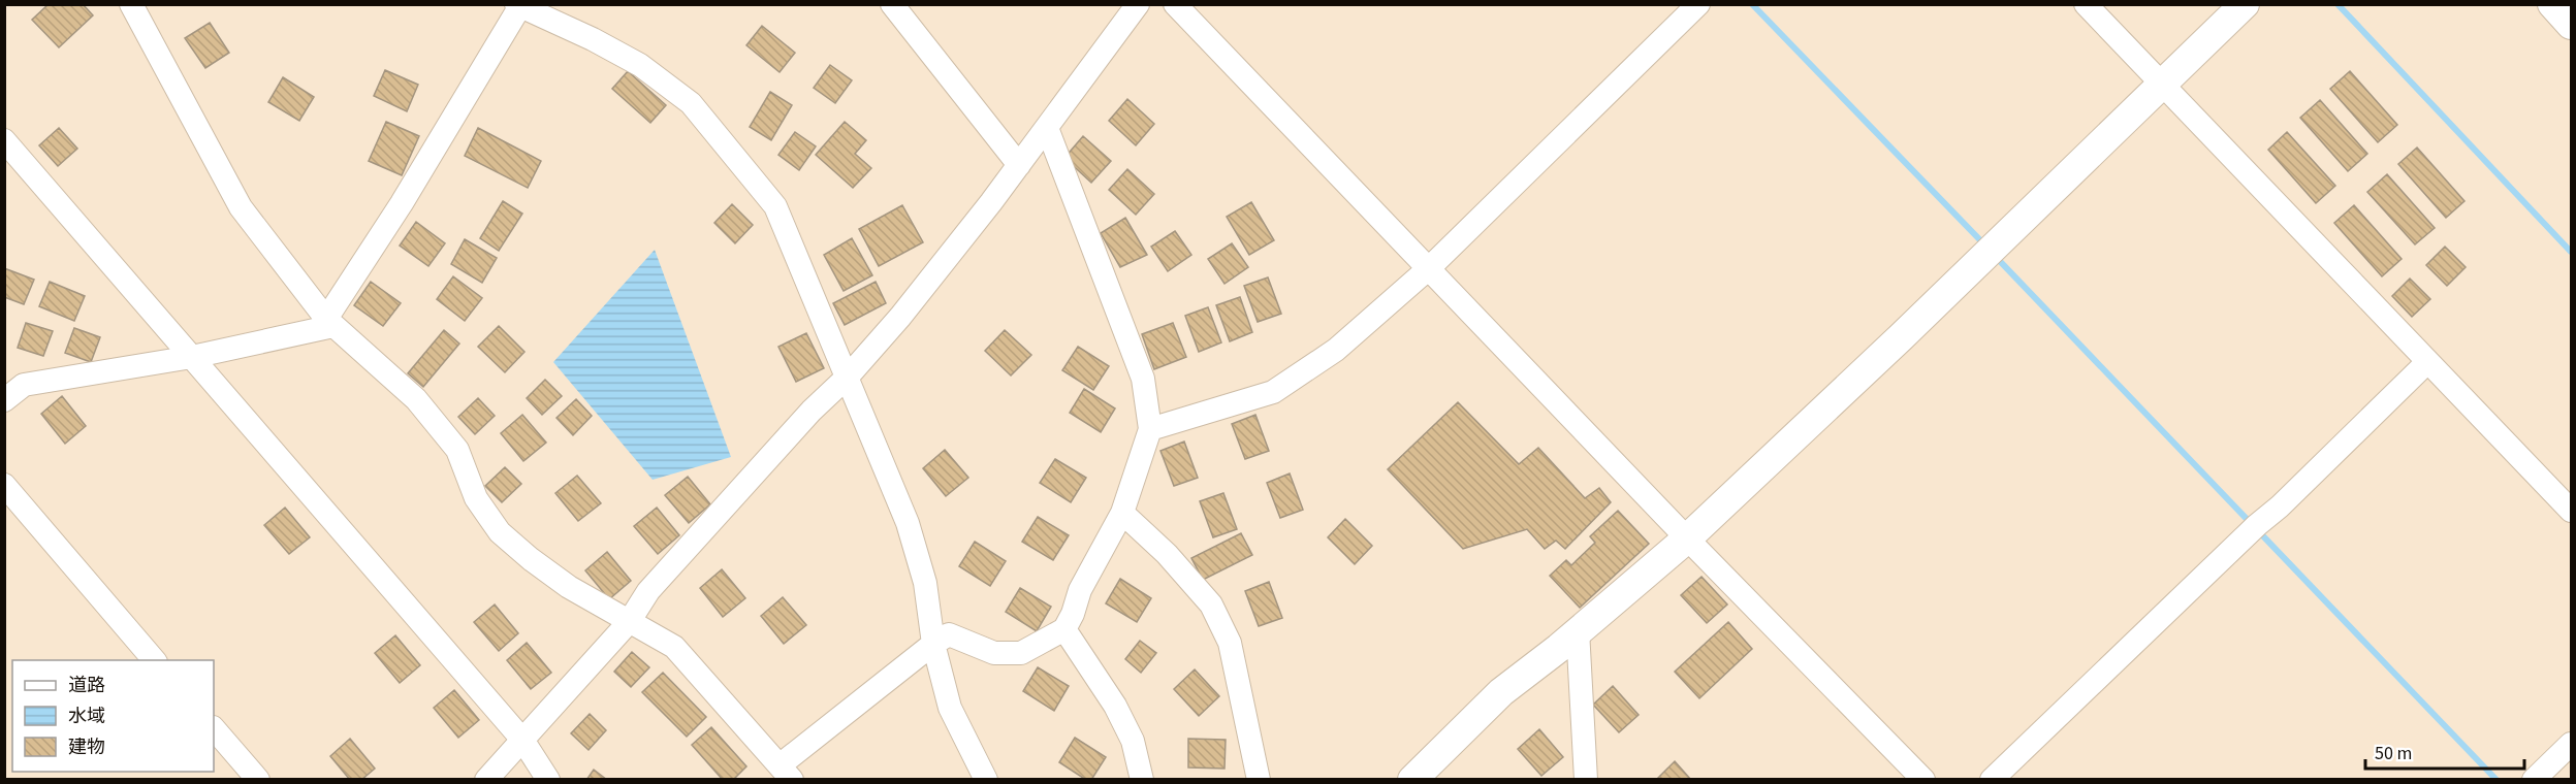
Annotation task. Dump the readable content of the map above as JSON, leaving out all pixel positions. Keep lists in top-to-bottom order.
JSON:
{
  "legend": ["道路", "水域", "建物"],
  "scale_bar": "50 m"
}
